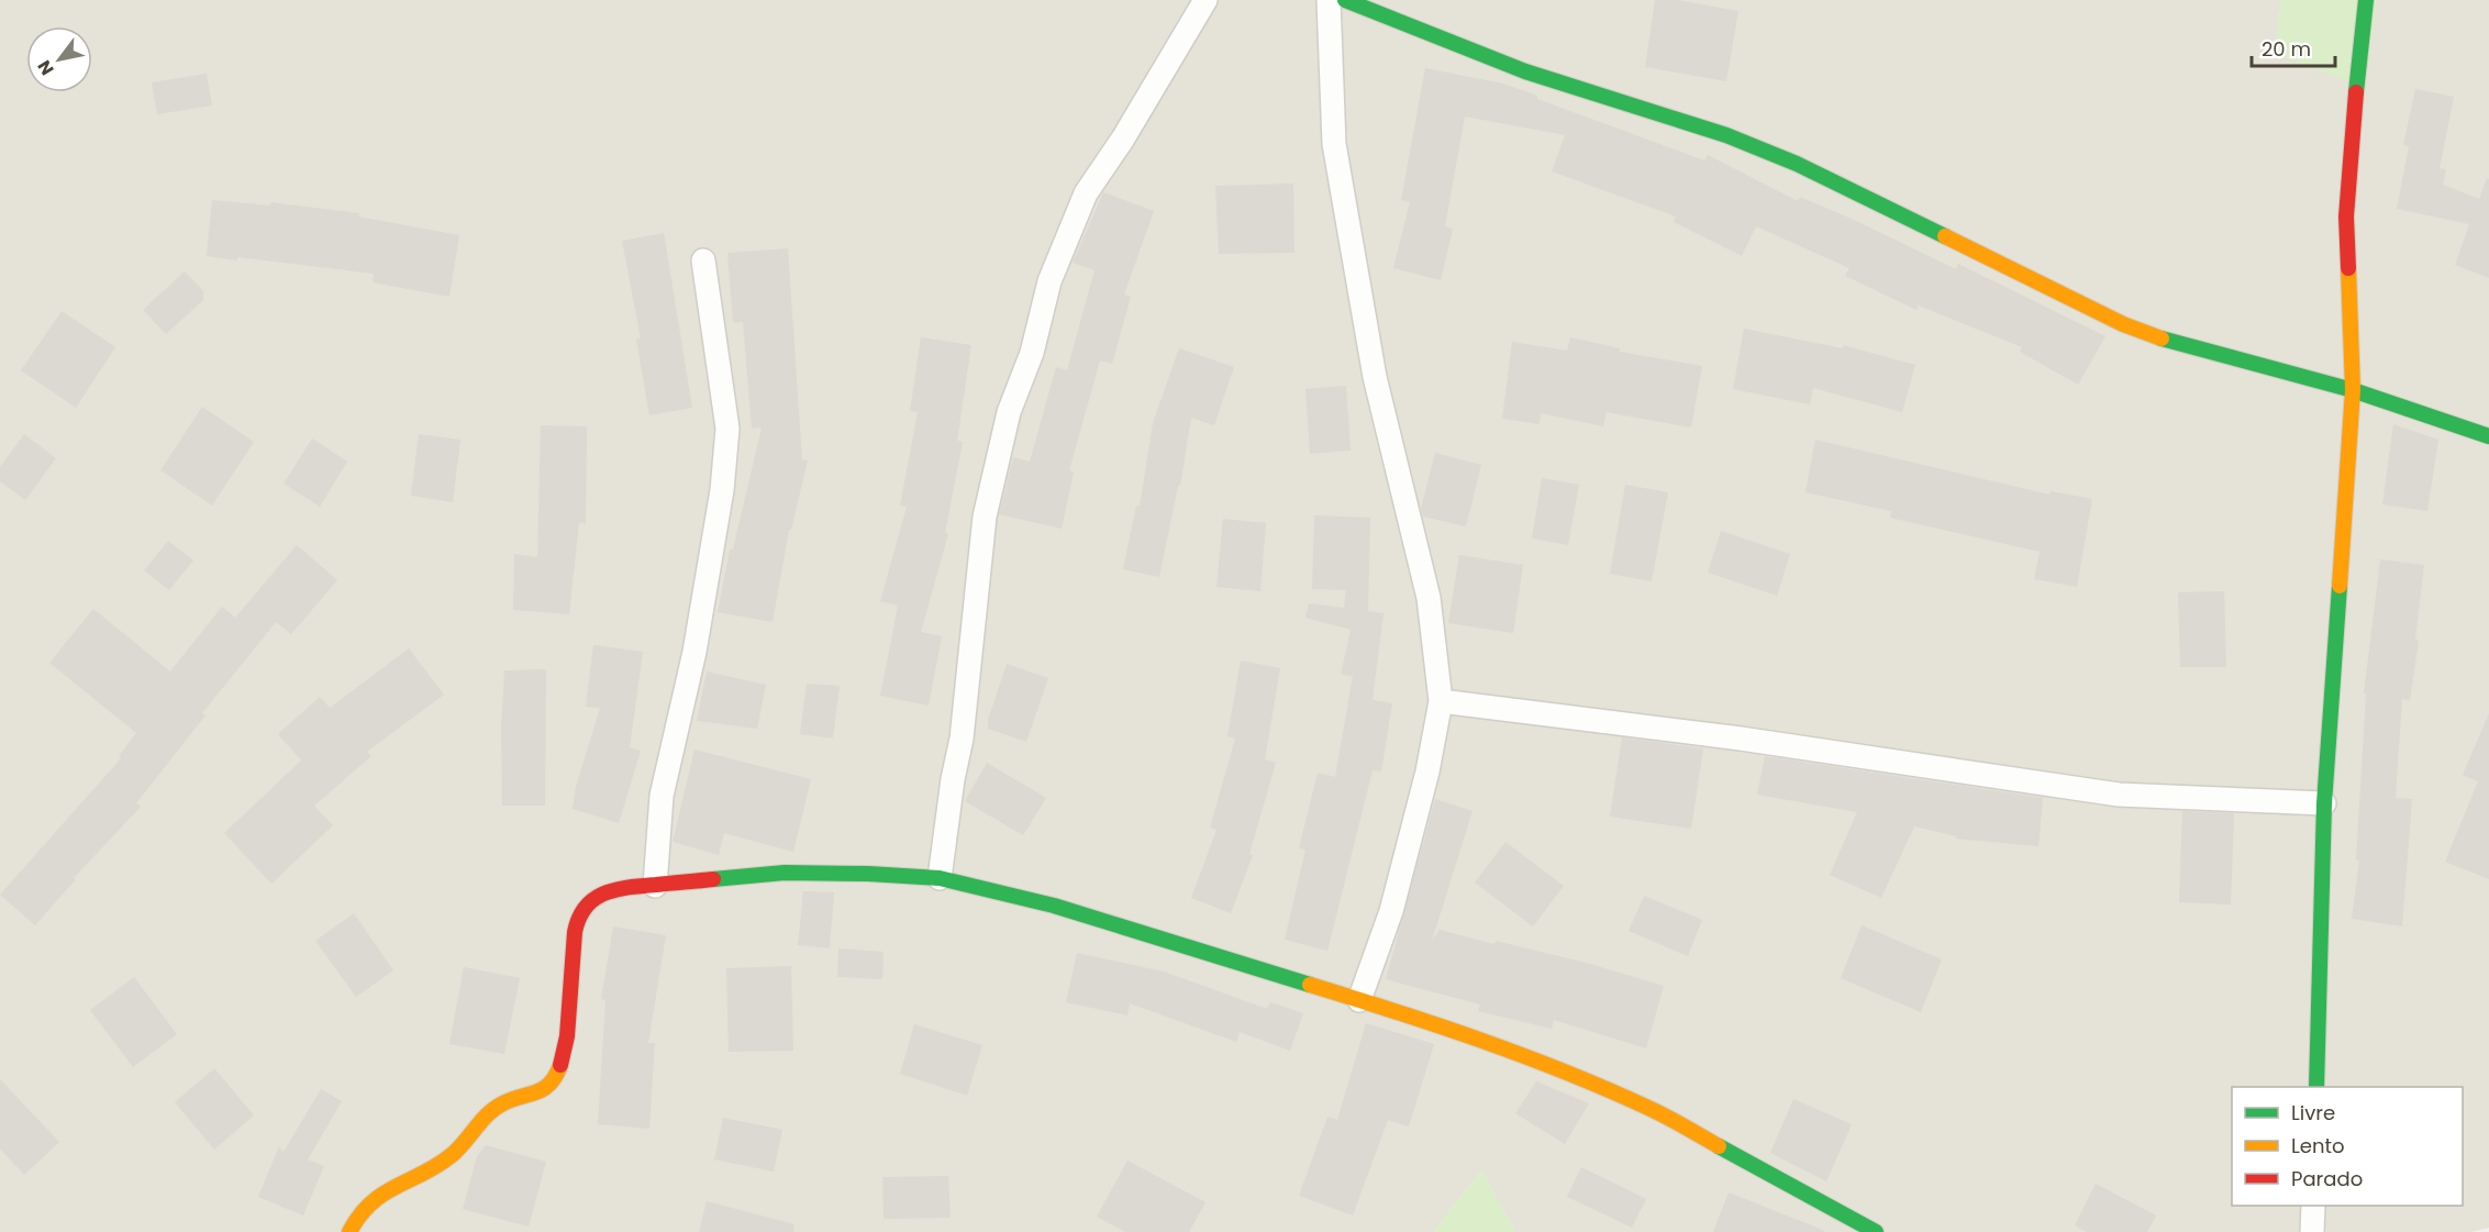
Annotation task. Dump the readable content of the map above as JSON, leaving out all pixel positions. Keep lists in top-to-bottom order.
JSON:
{
  "legend": ["Livre", "Lento", "Parado"],
  "scale_bar": "20 m",
  "north": "bottom left"
}
